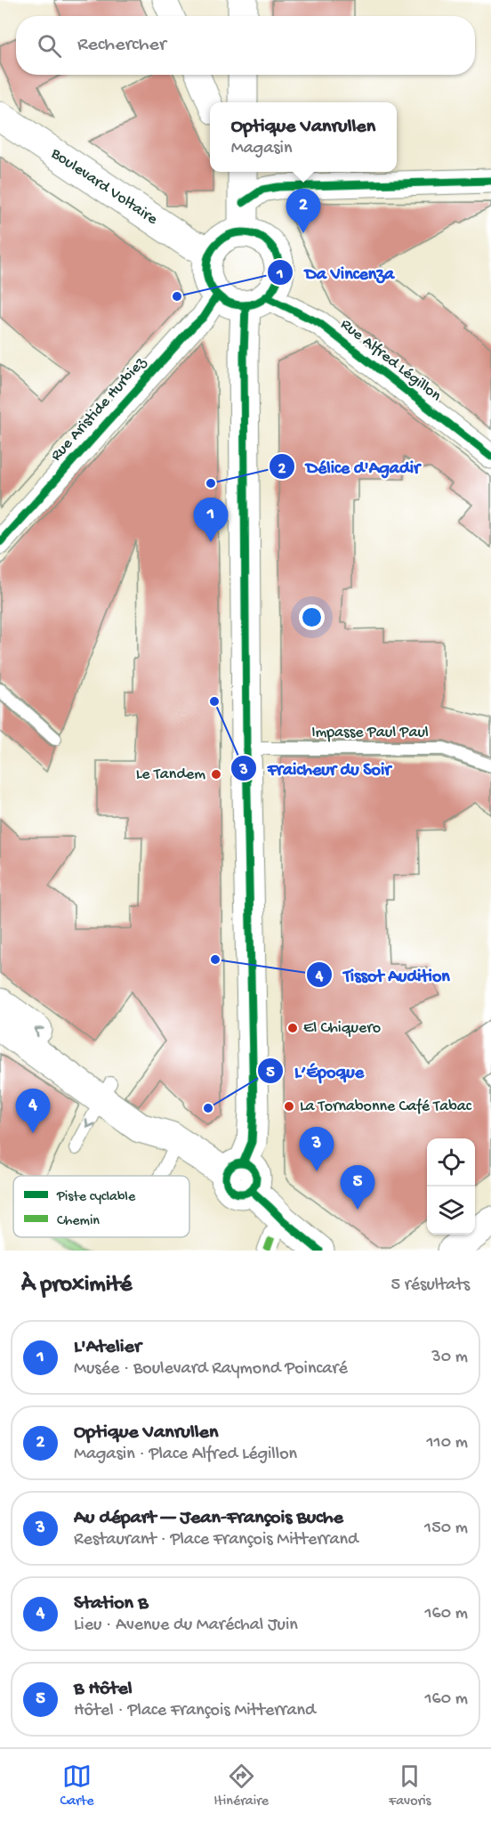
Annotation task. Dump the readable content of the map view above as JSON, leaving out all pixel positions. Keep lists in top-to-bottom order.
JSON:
{
  "streets": {
    "street": ["Boulevard Voltaire", "Rue Alfred Légillon", "Rue Aristide Hurbiez"],
    "lane": ["Impasse Paul Paul"]
  },
  "crossings": [
    ["Boulevard Voltaire", "Rue Alfred Légillon"],
    ["Boulevard Voltaire", "Rue Aristide Hurbiez"],
    ["Rue Alfred Légillon", "Rue Aristide Hurbiez"]
  ],
  "places": [
    "Da Vincenza",
    "Délice d'Agadir",
    "Fraicheur du Soir",
    "Le Tandem",
    "Tissot Audition",
    "El Chiquero",
    "La Tornabonne Café Tabac",
    "L’Époque"
  ],
  "legend": ["Piste cyclable", "Chemin"],
  "page": {
    "search": "Rechercher",
    "popup": ["Optique Vanrullen", "Magasin"],
    "pins": [
      "2",
      "1",
      "4",
      "3",
      "5"
    ],
    "heading": ["À proximité", "5 résultats"],
    "list": [
      {
        "mark": "1",
        "name": "L'Atelier",
        "note": "Musée · Boulevard Raymond Poincaré",
        "value": "30 m"
      },
      {
        "mark": "2",
        "name": "Optique Vanrullen",
        "note": "Magasin · Place Alfred Légillon",
        "value": "110 m"
      },
      {
        "mark": "3",
        "name": "Au départ — Jean-François Buche",
        "note": "Restaurant · Place François Mitterrand",
        "value": "150 m"
      },
      {
        "mark": "4",
        "name": "Station B",
        "note": "Lieu · Avenue du Maréchal Juin",
        "value": "160 m"
      },
      {
        "mark": "5",
        "name": "B Hôtel",
        "note": "Hôtel · Place François Mitterrand",
        "value": "160 m"
      }
    ],
    "nav": ["Carte", "Itinéraire", "Favoris"]
  }
}
